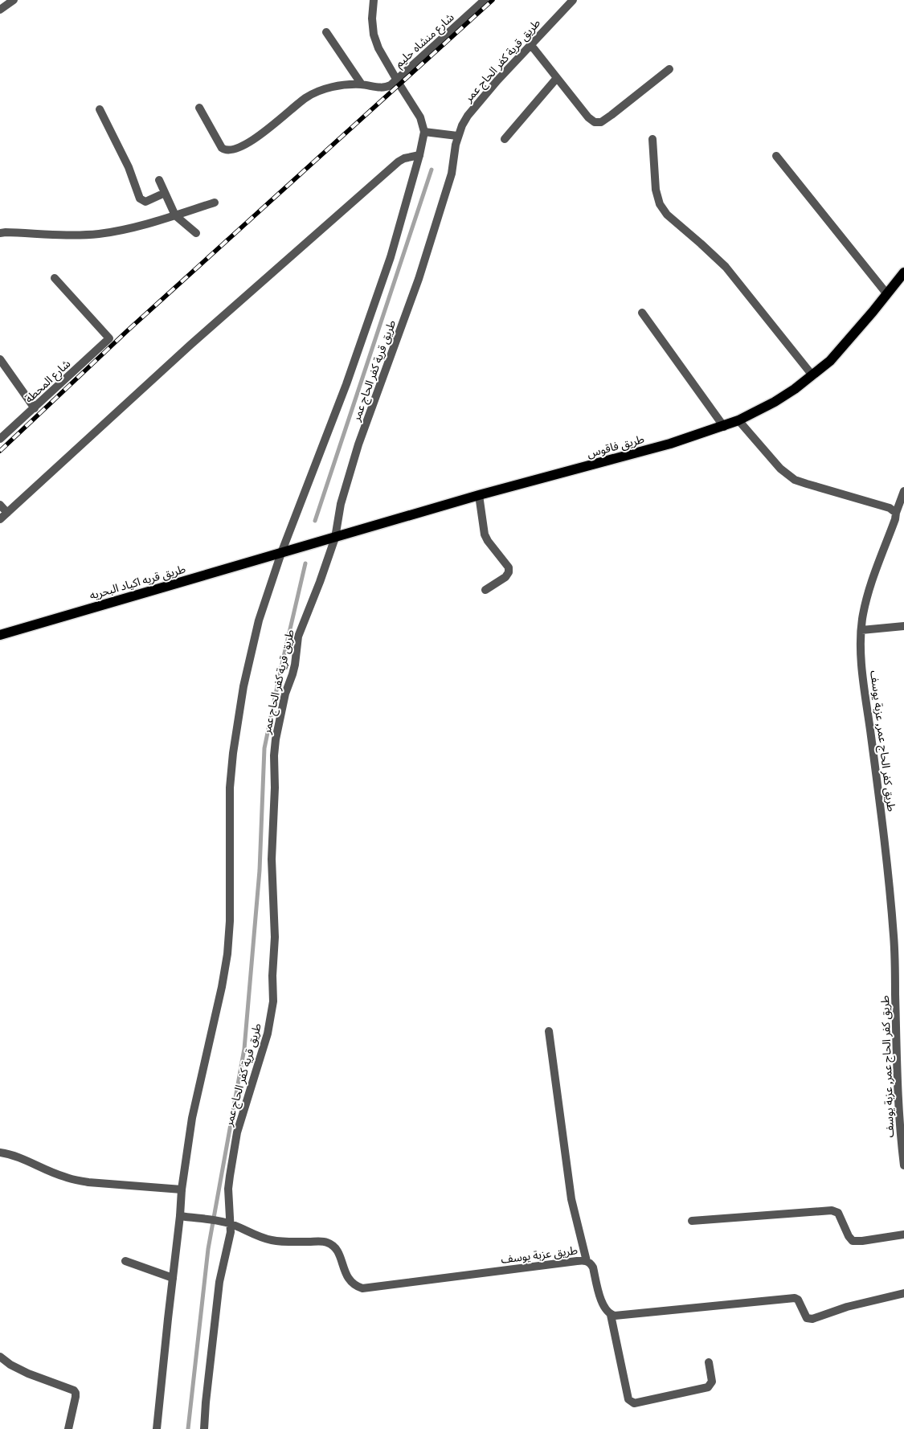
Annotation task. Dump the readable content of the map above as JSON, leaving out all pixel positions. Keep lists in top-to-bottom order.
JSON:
{
  "streets": {
    "main road": ["طريق فاقوس", "طريق قريه اكياد البحريه"],
    "street": [
      "شارع منشاه حليم",
      "طريق قرية كفر الحاج عمر",
      "شارع المحطة",
      "طريق كفر الحاج عمر, عزبة يوسف",
      "طريق عزبة يوسف"
    ]
  },
  "crossings": [
    ["طريق قرية كفر الحاج عمر", "طريق فاقوس"],
    ["طريق قرية كفر الحاج عمر", "طريق قريه اكياد البحريه"],
    ["طريق قرية كفر الحاج عمر", "طريق عزبة يوسف"],
    ["طريق فاقوس", "طريق قريه اكياد البحريه"]
  ]
}
